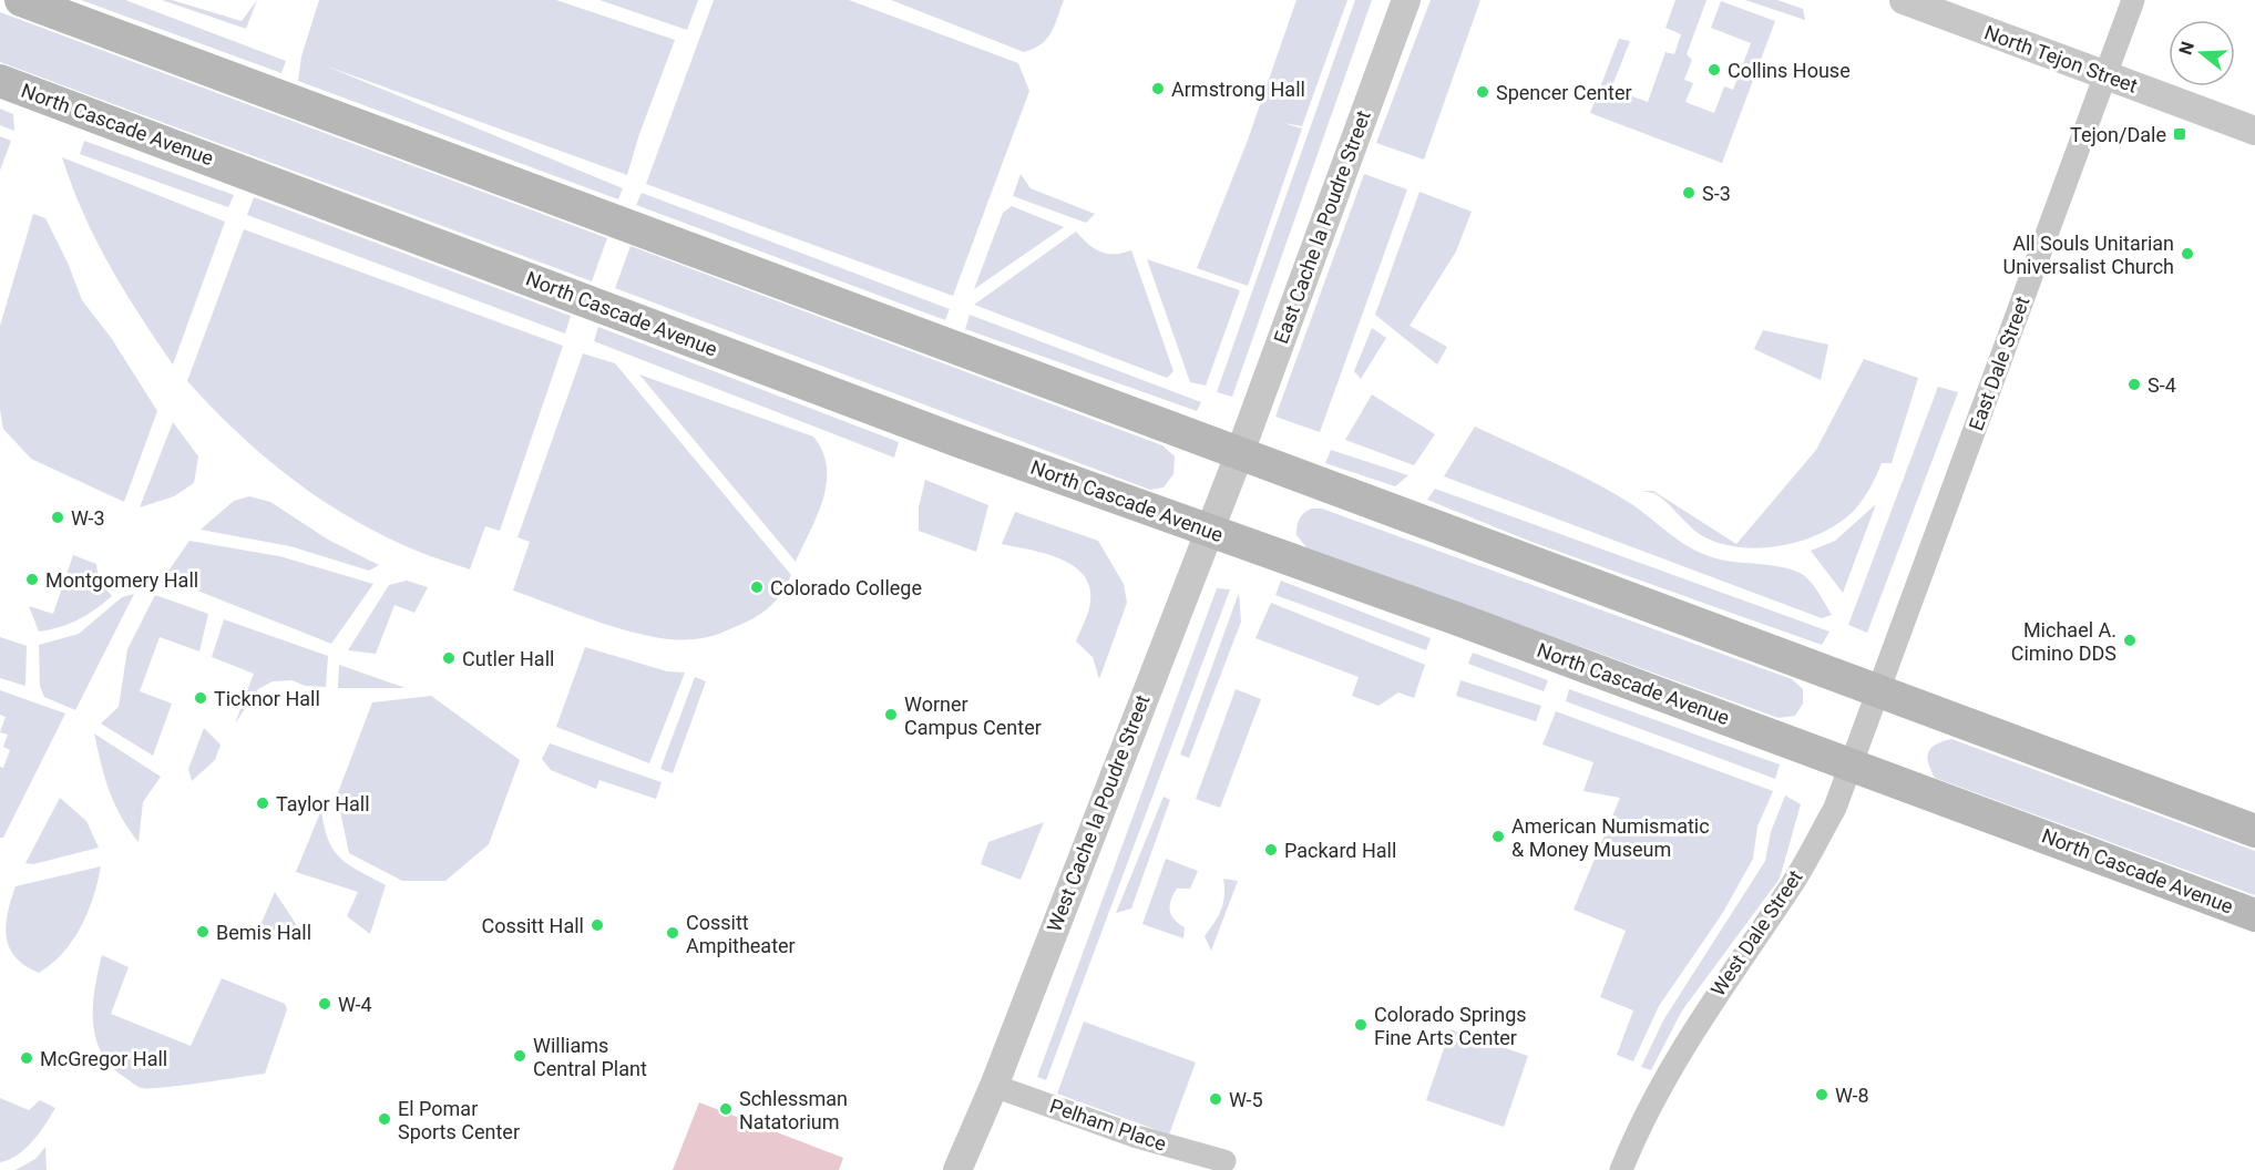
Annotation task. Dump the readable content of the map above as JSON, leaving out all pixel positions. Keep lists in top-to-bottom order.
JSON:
{
  "streets": {
    "main road": ["North Cascade Avenue"],
    "street": [
      "North Tejon Street",
      "East Cache la Poudre Street",
      "East Dale Street",
      "West Cache la Poudre Street",
      "West Dale Street",
      "Pelham Place"
    ]
  },
  "crossings": [
    ["North Tejon Street", "East Dale Street"],
    ["North Cascade Avenue", "West Cache la Poudre Street"],
    ["North Cascade Avenue", "West Dale Street"],
    ["East Cache la Poudre Street", "West Cache la Poudre Street"],
    ["East Dale Street", "West Dale Street"],
    ["West Cache la Poudre Street", "Pelham Place"]
  ],
  "places": {
    "other": [
      "Collins House",
      "Armstrong Hall",
      "Spencer Center",
      "S-3",
      "All Souls Unitarian Universalist Church",
      "S-4",
      "W-3",
      "Montgomery Hall",
      "Colorado College",
      "Michael A. Cimino DDS",
      "Cutler Hall",
      "Ticknor Hall",
      "Worner Campus Center",
      "Taylor Hall",
      "American Numismatic & Money Museum",
      "Packard Hall",
      "Cossitt Hall",
      "Bemis Hall",
      "Cossitt Ampitheater",
      "W-4",
      "Colorado Springs Fine Arts Center",
      "Williams Central Plant",
      "McGregor Hall",
      "W-8",
      "W-5",
      "Schlessman Natatorium",
      "El Pomar Sports Center"
    ],
    "transit": ["Tejon/Dale"]
  },
  "north": "left"
}
